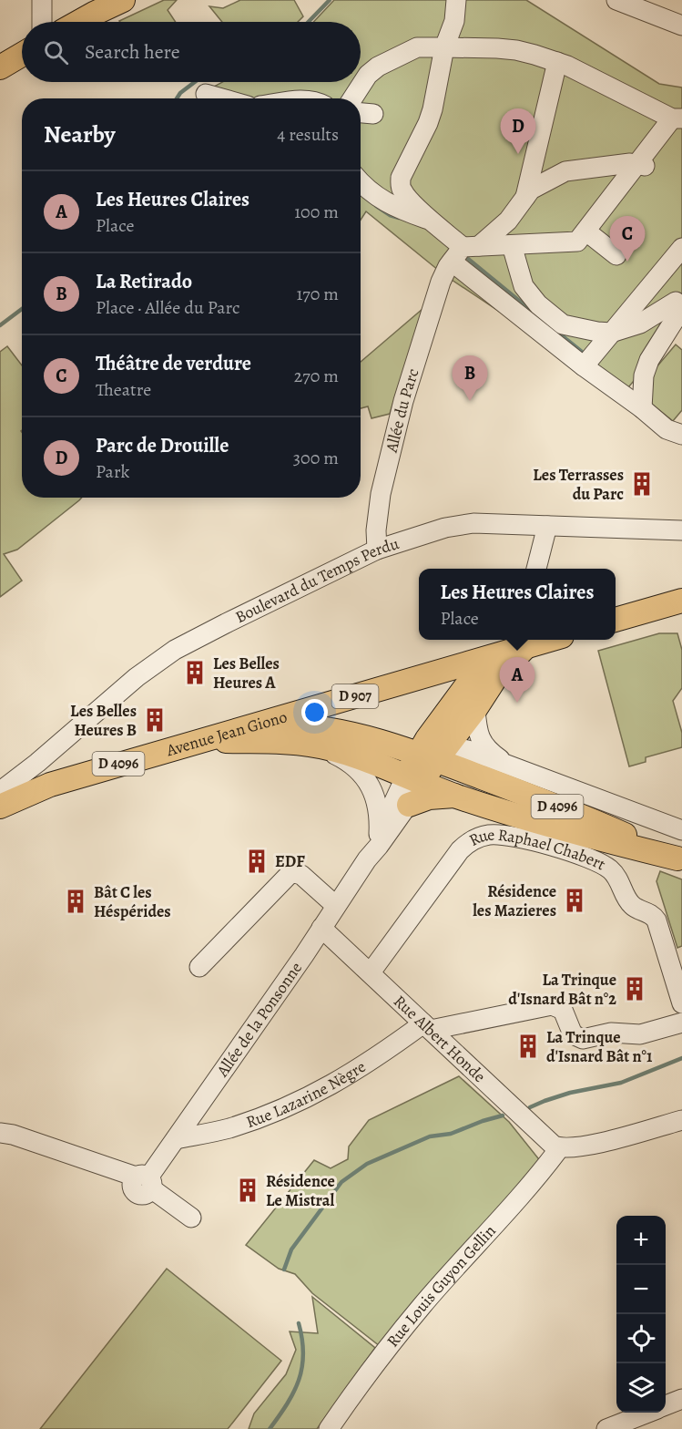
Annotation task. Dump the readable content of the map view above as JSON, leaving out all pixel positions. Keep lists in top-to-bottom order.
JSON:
{
  "streets": {
    "main road": ["D 907", "Avenue Jean Giono", "D 4096"],
    "street": [
      "Allée du Parc",
      "Boulevard du Temps Perdu",
      "Rue Raphael Chabert",
      "Allée de la Ponsonne",
      "Rue Albert Honde",
      "Rue Lazarine Nègre",
      "Rue Louis Guyon Gellin"
    ]
  },
  "crossings": [
    ["Allée du Parc", "Boulevard du Temps Perdu"],
    ["Boulevard du Temps Perdu", "Avenue Jean Giono"],
    ["D 907", "Avenue Jean Giono"],
    ["D 907", "D 4096"],
    ["D 907", "Allée de la Ponsonne"],
    ["Avenue Jean Giono", "D 4096"],
    ["D 4096", "Allée de la Ponsonne"],
    ["Rue Raphael Chabert", "Rue Albert Honde"],
    ["Allée de la Ponsonne", "Rue Albert Honde"],
    ["Allée de la Ponsonne", "Rue Lazarine Nègre"],
    ["Rue Albert Honde", "Rue Lazarine Nègre"],
    ["Rue Albert Honde", "Rue Louis Guyon Gellin"]
  ],
  "places": {
    "building": [
      "Les Terrasses du Parc",
      "Les Belles Heures A",
      "Les Belles Heures B",
      "EDF",
      "Résidence les Mazieres",
      "Bât C les Héspérides",
      "La Trinque d'Isnard Bât n°2",
      "La Trinque d'Isnard Bât n°1",
      "Résidence Le Mistral"
    ]
  },
  "page": {
    "search": "Search here",
    "heading": ["Nearby", "4 results"],
    "pins": [
      "D",
      "C",
      "B",
      "A"
    ],
    "list": [
      {
        "mark": "A",
        "name": "Les Heures Claires",
        "note": "Place",
        "value": "100 m"
      },
      {
        "mark": "B",
        "name": "La Retirado",
        "note": "Place · Allée du Parc",
        "value": "170 m"
      },
      {
        "mark": "C",
        "name": "Théâtre de verdure",
        "note": "Theatre",
        "value": "270 m"
      },
      {
        "mark": "D",
        "name": "Parc de Drouille",
        "note": "Park",
        "value": "300 m"
      }
    ],
    "popup": ["Les Heures Claires", "Place"],
    "map_buttons": ["+", "−"]
  }
}
